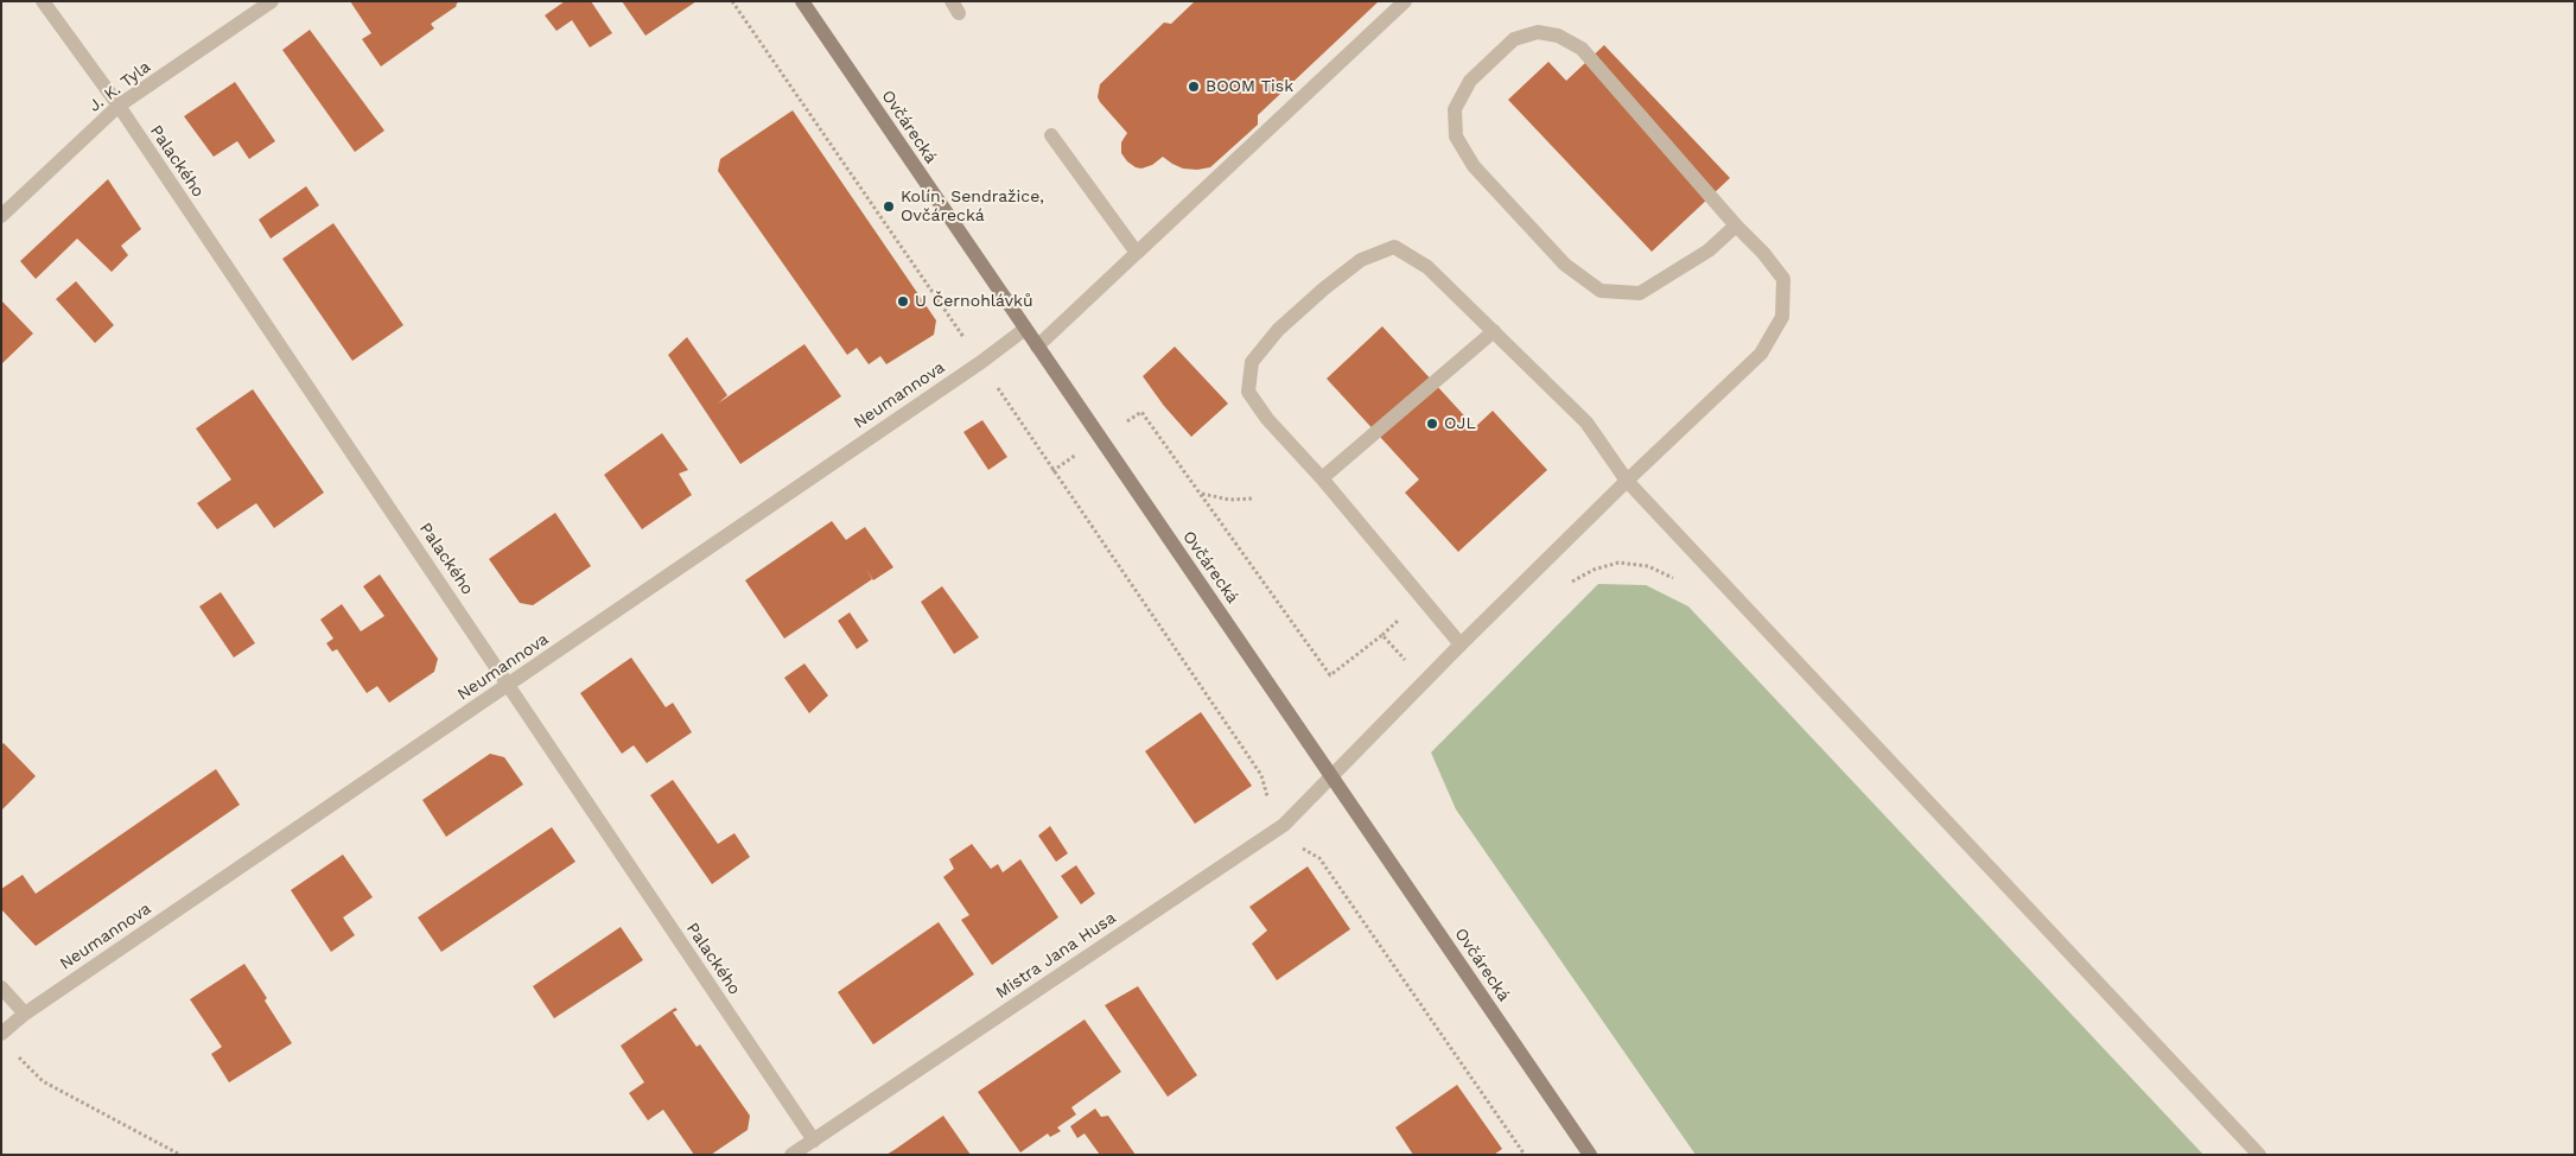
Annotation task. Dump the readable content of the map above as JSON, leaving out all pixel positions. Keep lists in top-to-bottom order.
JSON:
{
  "streets": {
    "main road": ["Ovčárecká"],
    "street": [
      "J. K. Tyla",
      "Palackého",
      "Neumannova",
      "Mistra Jana Husa"
    ]
  },
  "crossings": [
    ["J. K. Tyla", "Palackého"],
    ["Ovčárecká", "Neumannova"],
    ["Ovčárecká", "Mistra Jana Husa"],
    ["Palackého", "Neumannova"],
    ["Palackého", "Mistra Jana Husa"]
  ],
  "places": [
    "BOOM Tisk",
    "Kolín, Sendražice, Ovčárecká",
    "U Černohlávků",
    "OJL"
  ]
}
